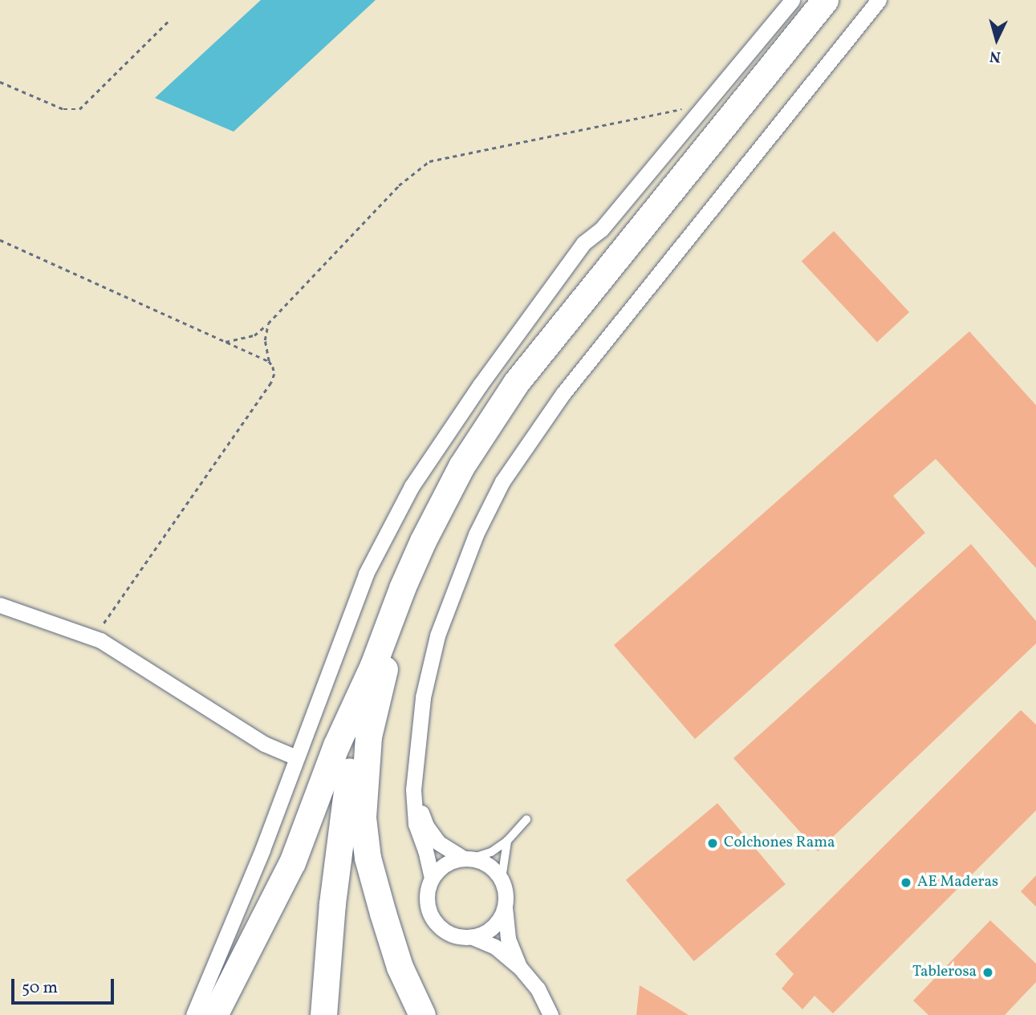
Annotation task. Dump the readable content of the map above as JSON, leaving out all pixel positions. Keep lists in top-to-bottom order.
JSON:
{
  "places": ["Colchones Rama", "AE Maderas", "Tablerosa"],
  "scale_bar": "50 m",
  "north": "bottom"
}
